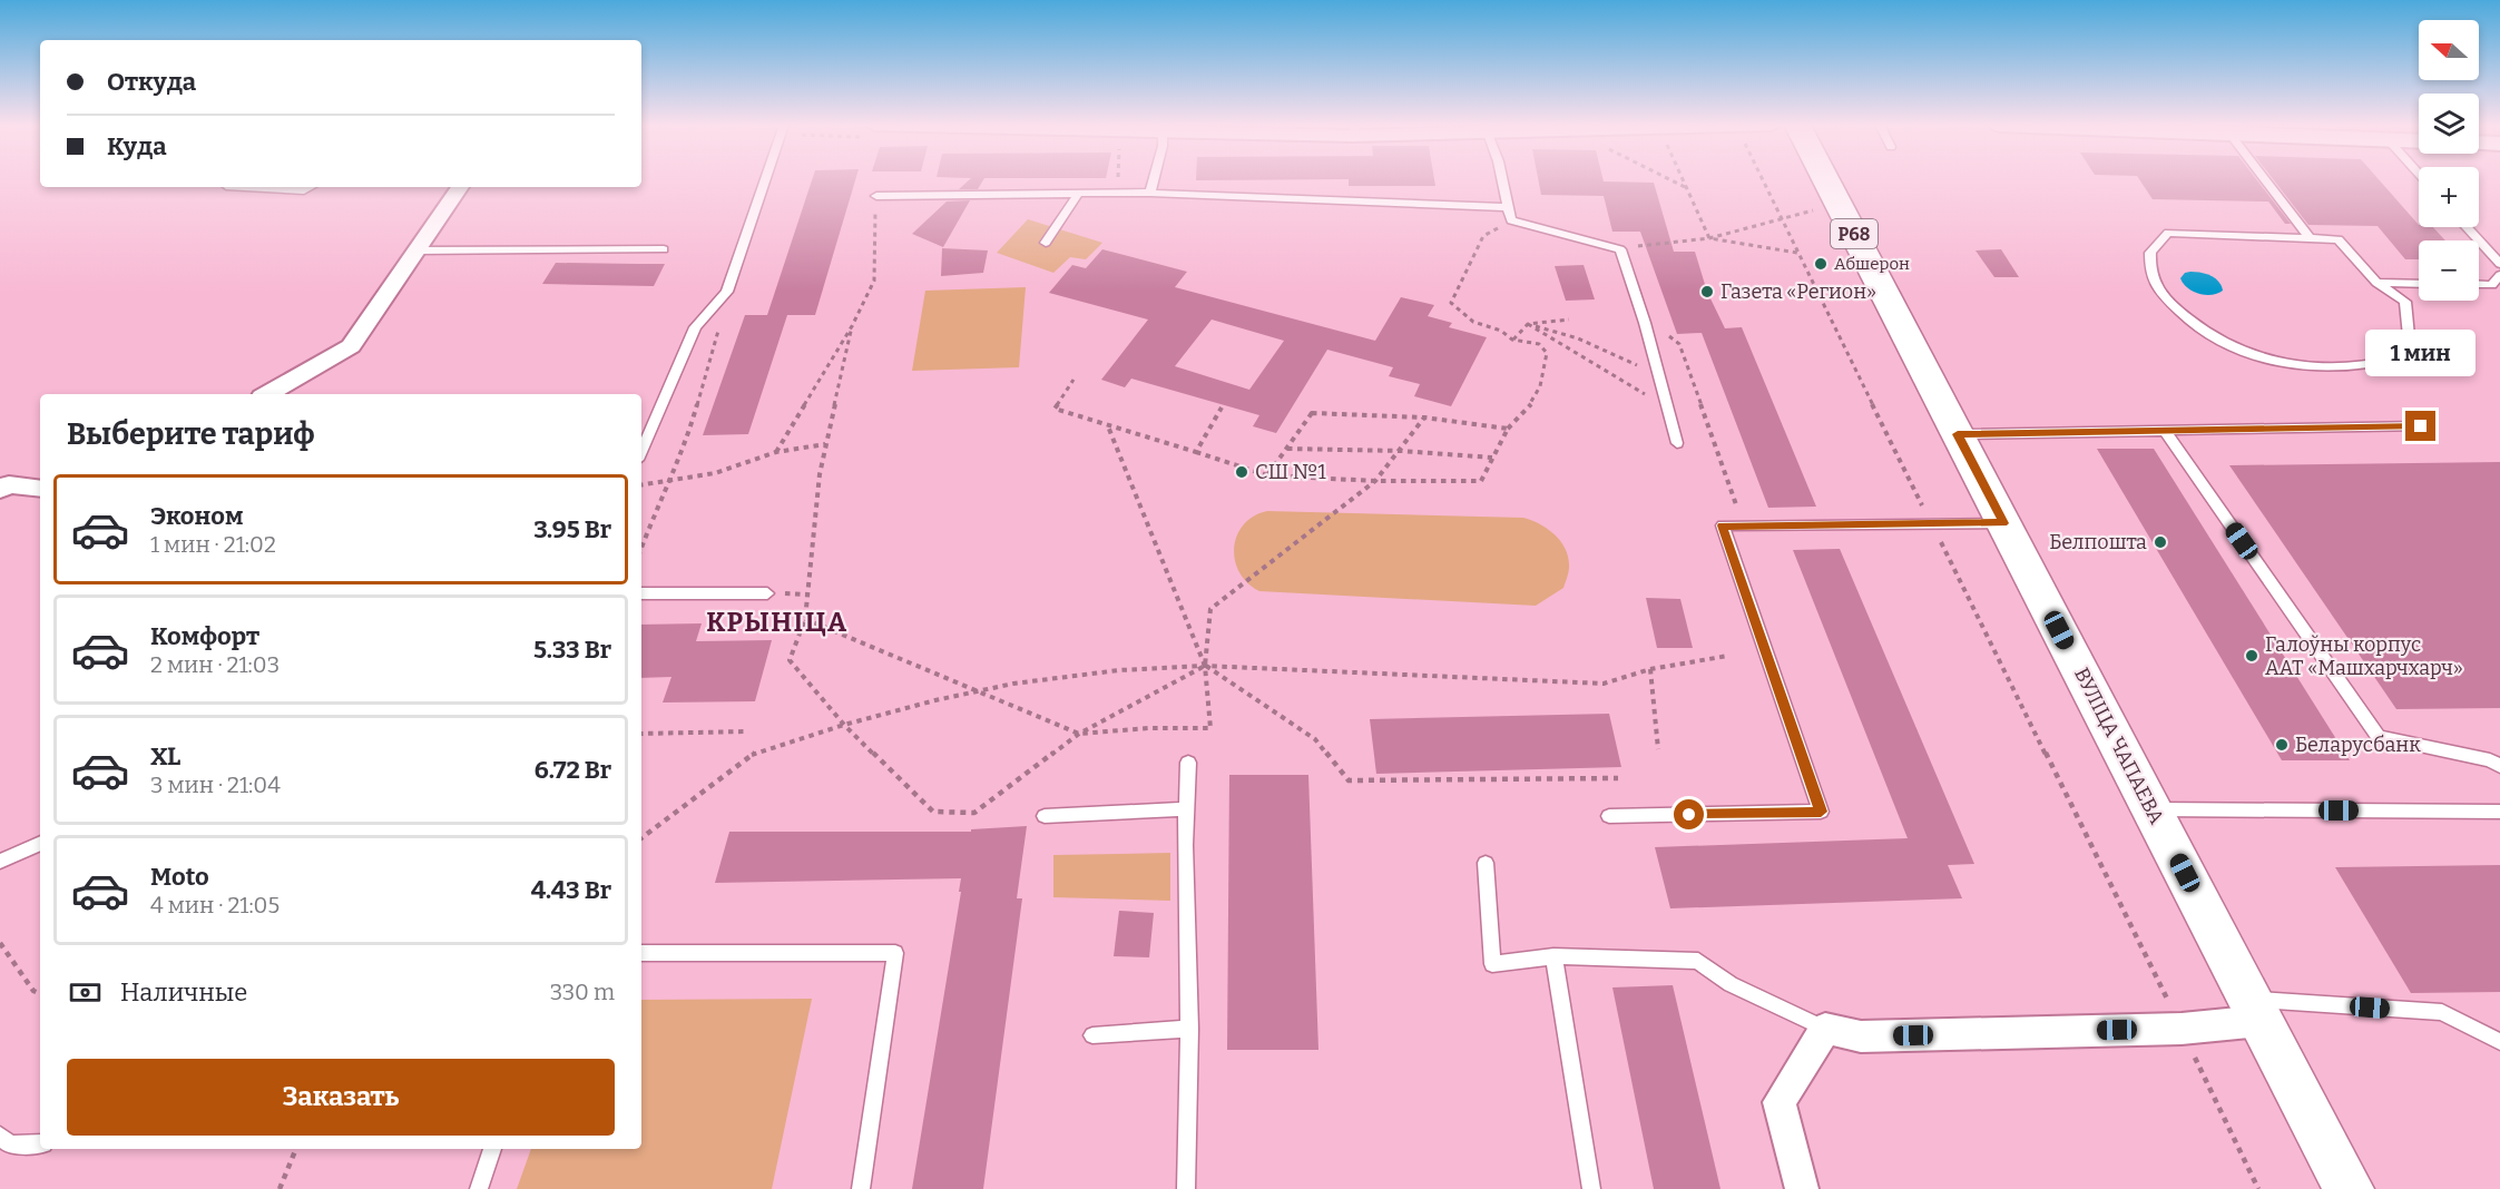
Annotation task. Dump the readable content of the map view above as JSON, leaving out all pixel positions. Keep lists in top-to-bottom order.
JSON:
{
  "streets": {
    "main road": ["Р68", "ВУЛІЦА ЧАПАЕВА"]
  },
  "districts": ["КРЫНІЦА"],
  "places": [
    "Абшерон",
    "Газета «Регион»",
    "СШ №1",
    "Белпошта",
    "Галоўны корпус ААТ «Машхарчхарч»",
    "Беларусбанк"
  ],
  "north": "left",
  "page": {
    "map_buttons": ["+", "−"],
    "banner": ["Откуда", "Куда"],
    "bubble": "1 мин",
    "heading": "Выберите тариф",
    "list": [
      {
        "name": "Эконом",
        "note": "1 мин · 21:02",
        "value": "3.95 Br"
      },
      {
        "name": "Комфорт",
        "note": "2 мин · 21:03",
        "value": "5.33 Br"
      },
      {
        "name": "XL",
        "note": "3 мин · 21:04",
        "value": "6.72 Br"
      },
      {
        "name": "Moto",
        "note": "4 мин · 21:05",
        "value": "4.43 Br"
      }
    ],
    "pay": ["Наличные", "330 m"],
    "buttons": "Заказать"
  }
}
